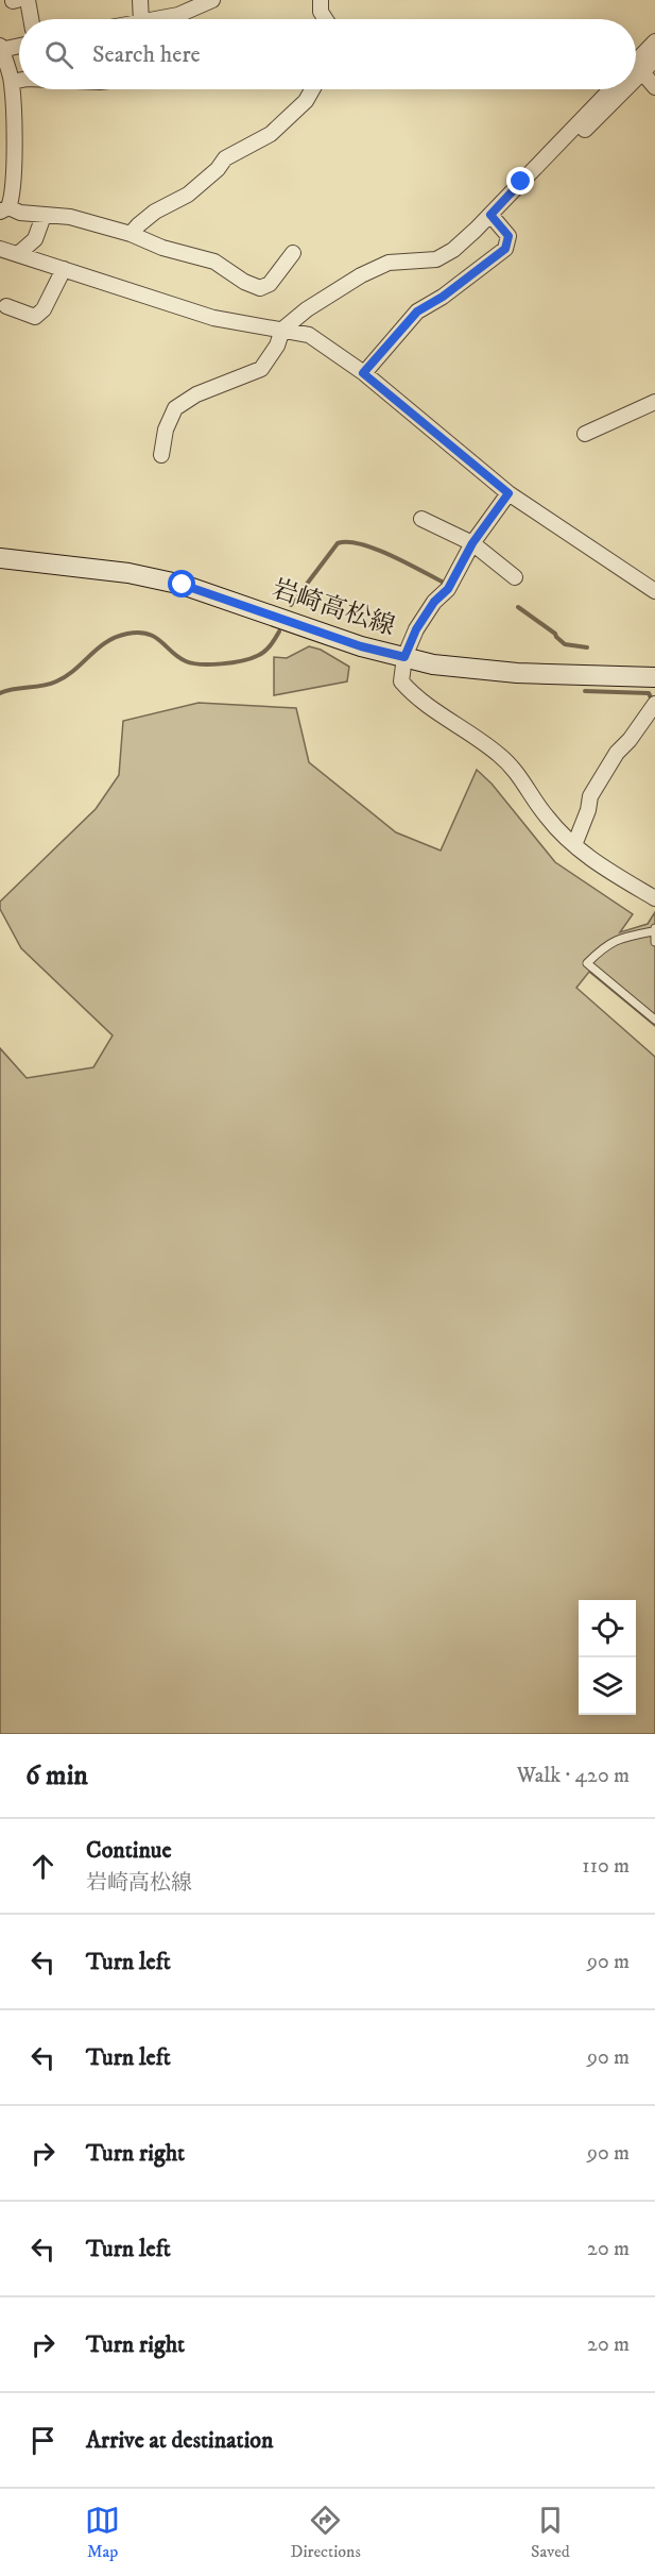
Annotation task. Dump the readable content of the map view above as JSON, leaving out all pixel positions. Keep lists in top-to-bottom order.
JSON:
{
  "streets": {
    "main road": ["岩崎高松線"]
  },
  "page": {
    "search": "Search here",
    "heading": ["6 min", "Walk · 420 m"],
    "list": [
      ["Continue", "岩崎高松線", "110 m"],
      ["Turn left", "90 m"],
      ["Turn left", "90 m"],
      ["Turn right", "90 m"],
      ["Turn left", "20 m"],
      ["Turn right", "20 m"],
      "Arrive at destination"
    ],
    "nav": ["Map", "Directions", "Saved"]
  }
}
